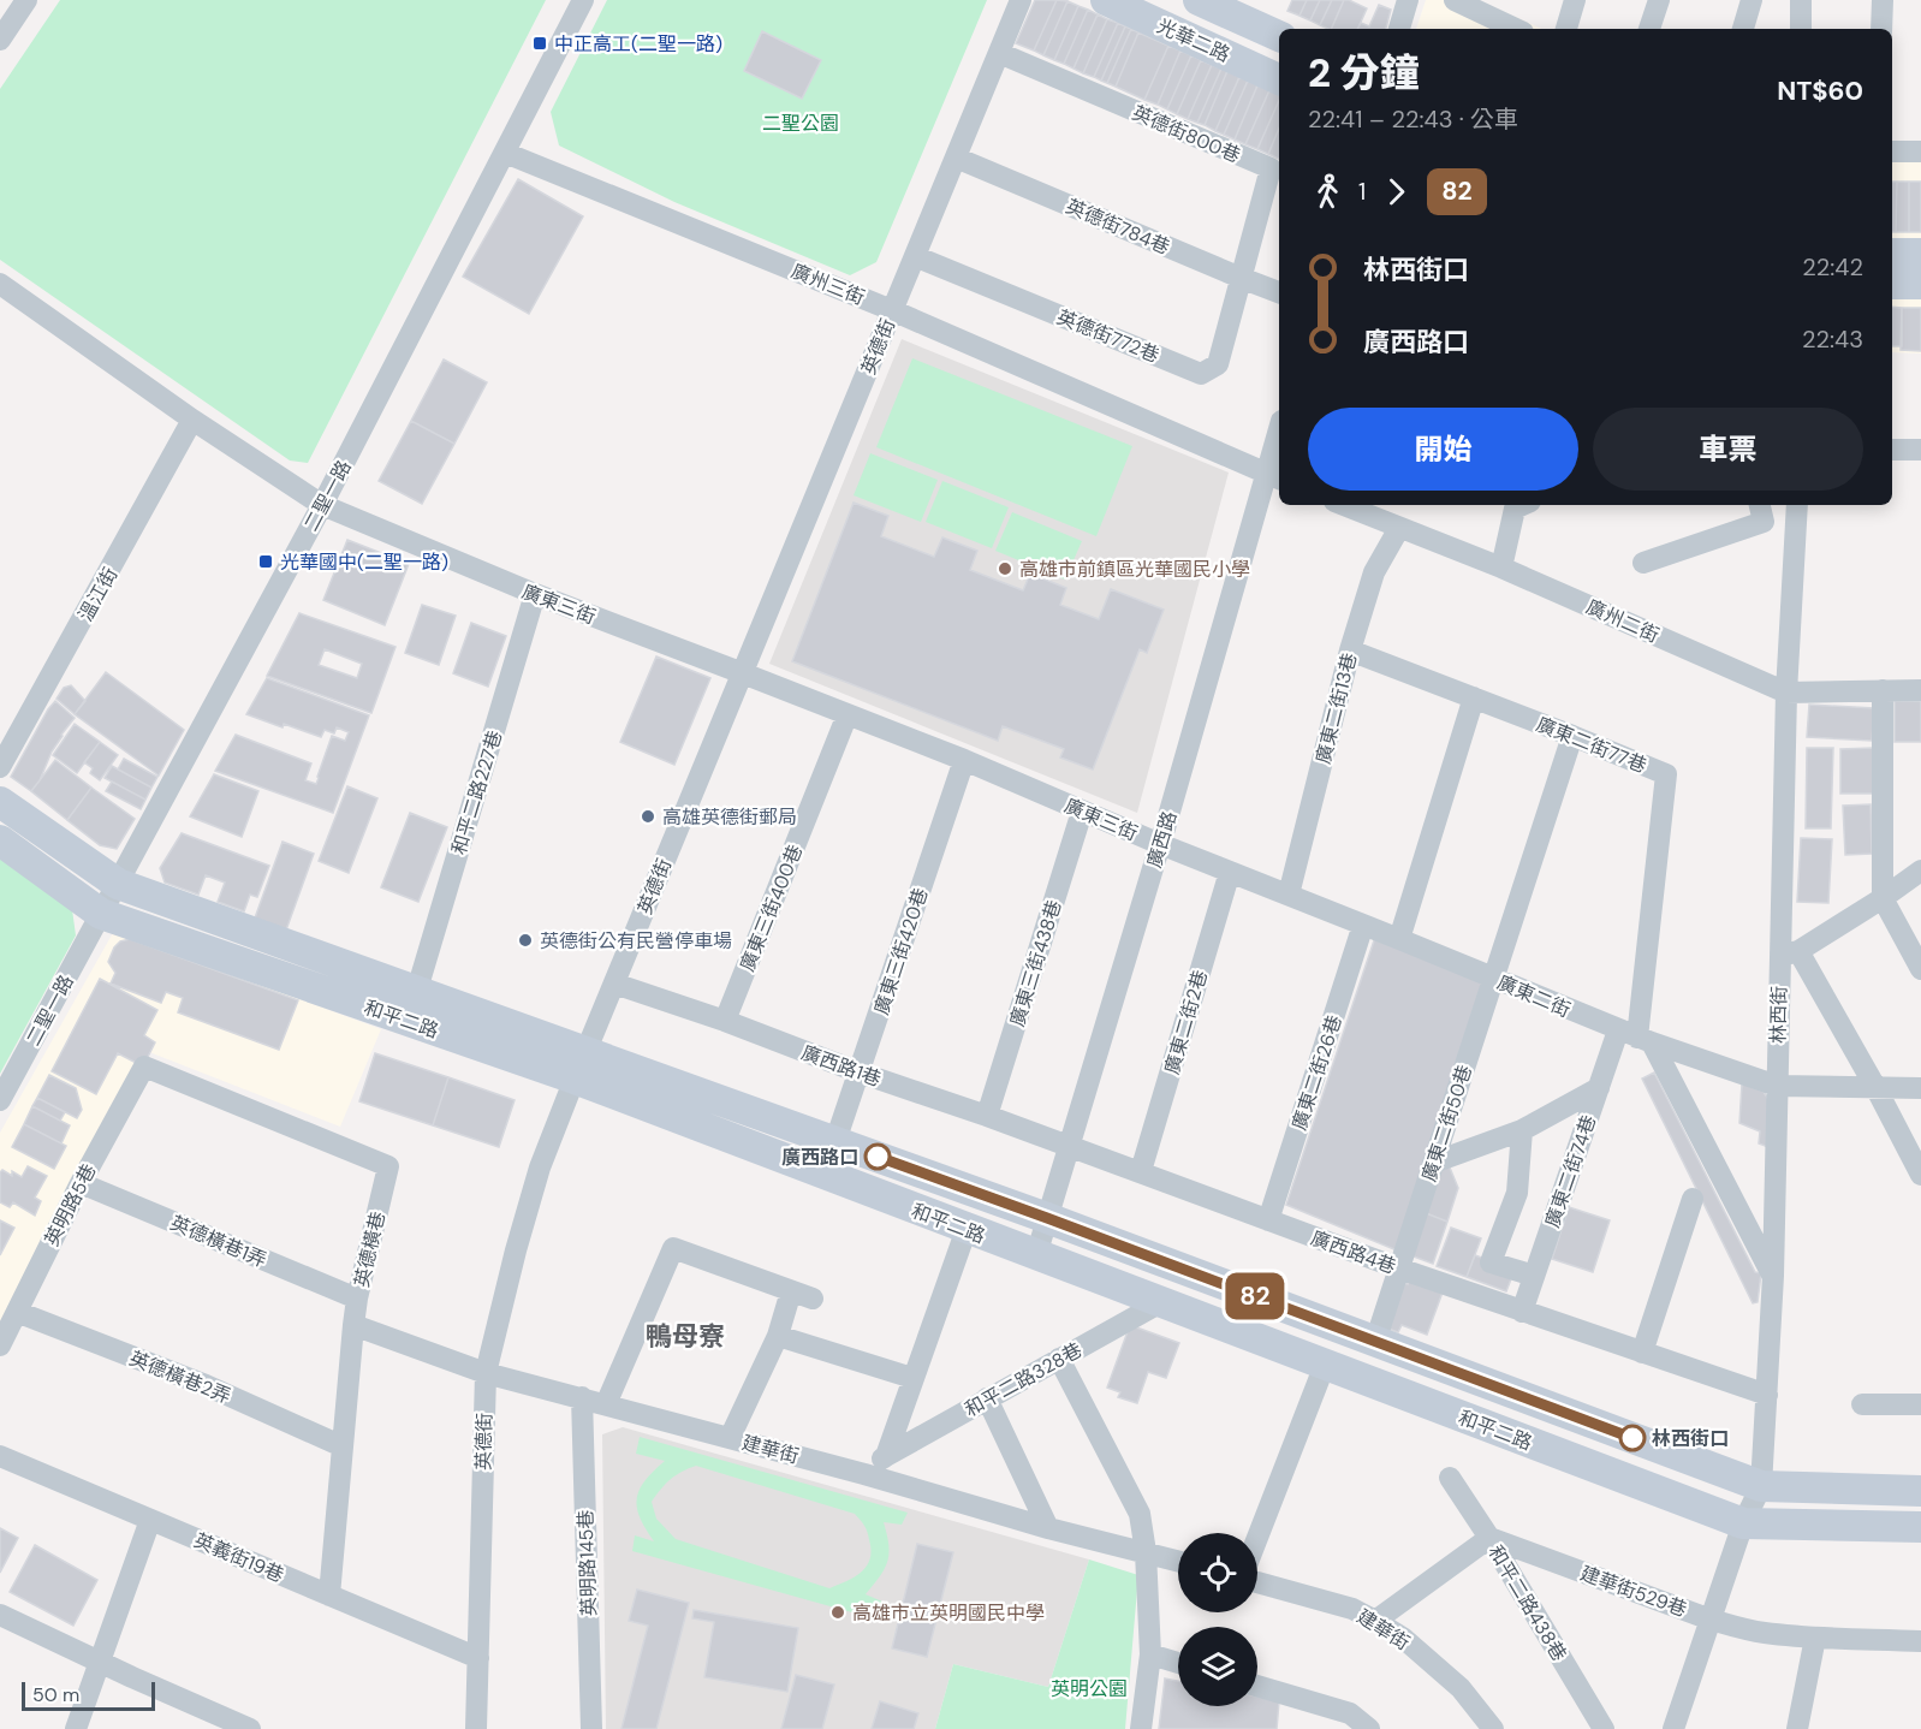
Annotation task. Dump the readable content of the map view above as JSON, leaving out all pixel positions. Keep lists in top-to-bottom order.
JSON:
{
  "streets": {
    "street": [
      "光華二路",
      "英德街800巷",
      "英德街784巷",
      "廣州三街",
      "英德街772巷",
      "英德街",
      "二聖一路",
      "溫江街",
      "廣東三街",
      "廣州二街",
      "廣東二街13巷",
      "廣東二街77巷",
      "和平二路227巷",
      "廣西路",
      "廣東三街400巷",
      "廣東三街420巷",
      "廣東三街438巷",
      "廣東二街",
      "林西街",
      "和平二路",
      "廣東二街2巷",
      "廣西路1巷",
      "廣東二街26巷",
      "廣東二街50巷",
      "廣東二街74巷",
      "英明路5巷",
      "英德橫巷1弄",
      "英德橫巷",
      "廣西路4巷",
      "英德橫巷2弄",
      "和平二路328巷",
      "建華街",
      "英義街19巷",
      "英明路145巷",
      "建華街529巷",
      "和平二路438巷"
    ]
  },
  "crossings": [
    ["英德街800巷", "英德街784巷"],
    ["英德街800巷", "英德街772巷"],
    ["英德街800巷", "英德街"],
    ["英德街784巷", "英德街772巷"],
    ["英德街784巷", "英德街"],
    ["廣州三街", "英德街"],
    ["廣州三街", "二聖一路"],
    ["廣州三街", "廣西路"],
    ["英德街772巷", "英德街"],
    ["英德街", "廣東三街"],
    ["英德街", "和平二路"],
    ["英德街", "廣西路1巷"],
    ["英德街", "建華街"],
    ["英德街", "英義街19巷"],
    ["二聖一路", "廣東三街"],
    ["二聖一路", "和平二路"],
    ["溫江街", "廣東三街"],
    ["廣東三街", "和平二路227巷"],
    ["廣東三街", "廣西路"],
    ["廣東三街", "廣東三街400巷"],
    ["廣東三街", "廣東三街420巷"],
    ["廣東三街", "廣東三街438巷"],
    ["廣東三街", "廣東二街"],
    ["廣州二街", "廣東二街13巷"],
    ["廣州二街", "林西街"],
    ["廣東二街13巷", "廣東二街77巷"],
    ["廣東二街13巷", "廣東二街"],
    ["廣東二街77巷", "廣東二街"],
    ["廣東二街77巷", "廣東二街50巷"],
    ["廣東二街77巷", "廣東二街74巷"],
    ["和平二路227巷", "和平二路"],
    ["廣西路", "廣東二街"],
    ["廣西路", "和平二路"],
    ["廣西路", "廣西路1巷"],
    ["廣西路", "廣西路4巷"],
    ["廣東三街400巷", "廣西路1巷"],
    ["廣東三街420巷", "和平二路"],
    ["廣東三街420巷", "廣西路1巷"],
    ["廣東三街438巷", "廣西路1巷"],
    ["廣東二街", "林西街"],
    ["廣東二街", "廣東二街2巷"],
    ["廣東二街", "廣東二街26巷"],
    ["廣東二街", "廣東二街50巷"],
    ["廣東二街", "廣東二街74巷"],
    ["林西街", "和平二路"],
    ["林西街", "廣西路4巷"],
    ["和平二路", "廣東二街50巷"],
    ["和平二路", "和平二路328巷"],
    ["廣東二街2巷", "廣西路4巷"],
    ["廣西路1巷", "廣西路4巷"],
    ["廣東二街26巷", "廣西路4巷"],
    ["廣東二街50巷", "廣西路4巷"],
    ["廣東二街74巷", "廣西路4巷"],
    ["英明路5巷", "英德橫巷1弄"],
    ["英明路5巷", "英德橫巷"],
    ["英明路5巷", "英德橫巷2弄"],
    ["英德橫巷1弄", "英德橫巷"],
    ["英德橫巷", "英德橫巷2弄"],
    ["英德橫巷", "建華街"],
    ["英德橫巷", "英義街19巷"],
    ["和平二路328巷", "建華街"],
    ["建華街", "英明路145巷"],
    ["建華街529巷", "和平二路438巷"]
  ],
  "districts": ["鴨母寮"],
  "parks": ["二聖公園", "英明公園"],
  "places": {
    "transit": ["中正高工(二聖一路)", "光華國中(二聖一路)"],
    "other": [
      "高雄市前鎮區光華國民小學",
      "高雄英德街郵局",
      "英德街公有民營停車場",
      "廣西路口",
      "林西街口",
      "高雄市立英明國民中學"
    ]
  },
  "lines": ["bus line 82"],
  "scale_bar": "50 m",
  "page": {
    "on_map": "82",
    "heading": ["2 分鐘", "22:41 – 22:43 · 公車", "NT$60"],
    "legs": ["1", "82"],
    "list": [
      {
        "name": "林西街口",
        "value": "22:42"
      },
      {
        "name": "廣西路口",
        "value": "22:43"
      }
    ],
    "buttons": ["開始", "車票"],
    "scale": "50 m"
  }
}
